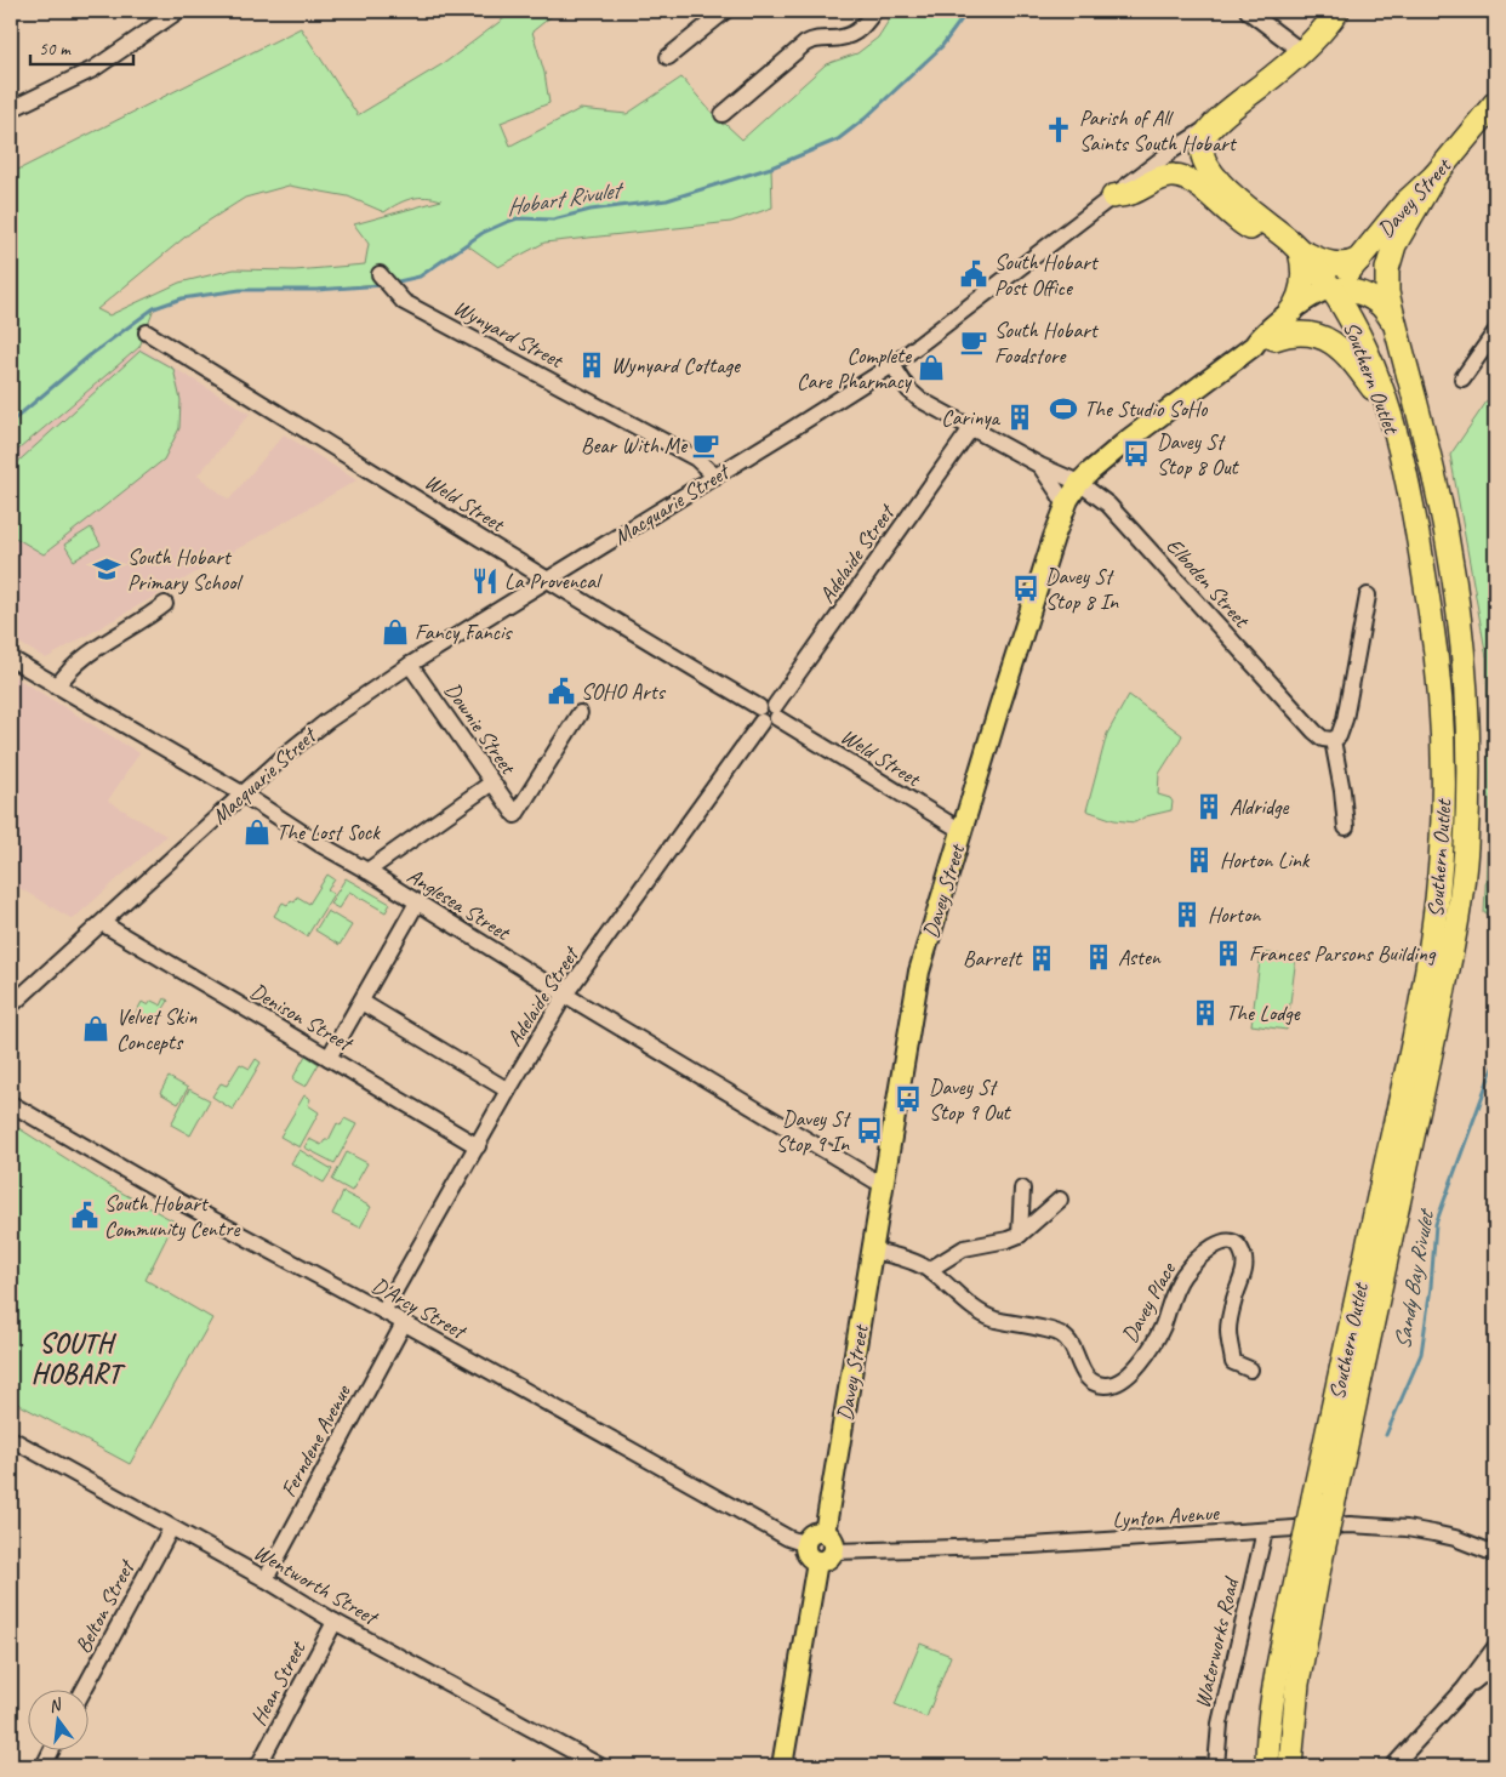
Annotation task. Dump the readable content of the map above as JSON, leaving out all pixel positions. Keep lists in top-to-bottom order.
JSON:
{
  "streets": {
    "highway": ["Davey Street", "Southern Outlet", "Macquarie Street"],
    "street": [
      "Wynyard Street",
      "Weld Street",
      "Adelaide Street",
      "Elboden Street",
      "Downie Street",
      "Anglesea Street",
      "Denison Street",
      "Davey Place",
      "D'Arcy Street",
      "Ferndene Avenue",
      "Lynton Avenue",
      "Wentworth Street",
      "Belton Street",
      "Waterworks Road",
      "Hean Street"
    ]
  },
  "crossings": [
    ["Davey Street", "Southern Outlet"],
    ["Davey Street", "Weld Street"],
    ["Davey Street", "Elboden Street"],
    ["Davey Street", "Anglesea Street"],
    ["Davey Street", "Davey Place"],
    ["Davey Street", "D'Arcy Street"],
    ["Davey Street", "Lynton Avenue"],
    ["Wynyard Street", "Macquarie Street"],
    ["Southern Outlet", "Macquarie Street"],
    ["Weld Street", "Macquarie Street"],
    ["Weld Street", "Adelaide Street"],
    ["Macquarie Street", "Elboden Street"],
    ["Macquarie Street", "Downie Street"],
    ["Macquarie Street", "Anglesea Street"],
    ["Macquarie Street", "Denison Street"],
    ["Adelaide Street", "Elboden Street"],
    ["Adelaide Street", "Anglesea Street"],
    ["Adelaide Street", "Denison Street"],
    ["Adelaide Street", "D'Arcy Street"],
    ["D'Arcy Street", "Ferndene Avenue"],
    ["D'Arcy Street", "Lynton Avenue"],
    ["Ferndene Avenue", "Wentworth Street"],
    ["Lynton Avenue", "Waterworks Road"],
    ["Wentworth Street", "Belton Street"],
    ["Wentworth Street", "Hean Street"]
  ],
  "districts": ["SOUTH HOBART"],
  "water": ["Hobart Rivulet", "Sandy Bay Rivulet"],
  "places": {
    "church": ["Parish of All Saints South Hobart"],
    "public building": ["South Hobart Post Office", "SOHO Arts", "South Hobart Community Centre"],
    "cafe": ["South Hobart Foodstore", "Bear With Me"],
    "building": [
      "Wynyard Cottage",
      "Carinya",
      "Aldridge",
      "Horton Link",
      "Horton",
      "Frances Parsons Building",
      "Asten",
      "Barrett",
      "The Lodge"
    ],
    "shop": [
      "Complete Care Pharmacy",
      "Fancy Fancis",
      "The Lost Sock",
      "Velvet Skin Concepts"
    ],
    "sports": ["The Studio SoHo"],
    "bus stop": [
      "Davey St Stop 8 Out",
      "Davey St Stop 8 In",
      "Davey St Stop 9 Out",
      "Davey St Stop 9 In"
    ],
    "school or university": ["South Hobart Primary School"],
    "restaurant": ["La Provencal"]
  },
  "scale_bar": "50 m",
  "north": "top"
}
